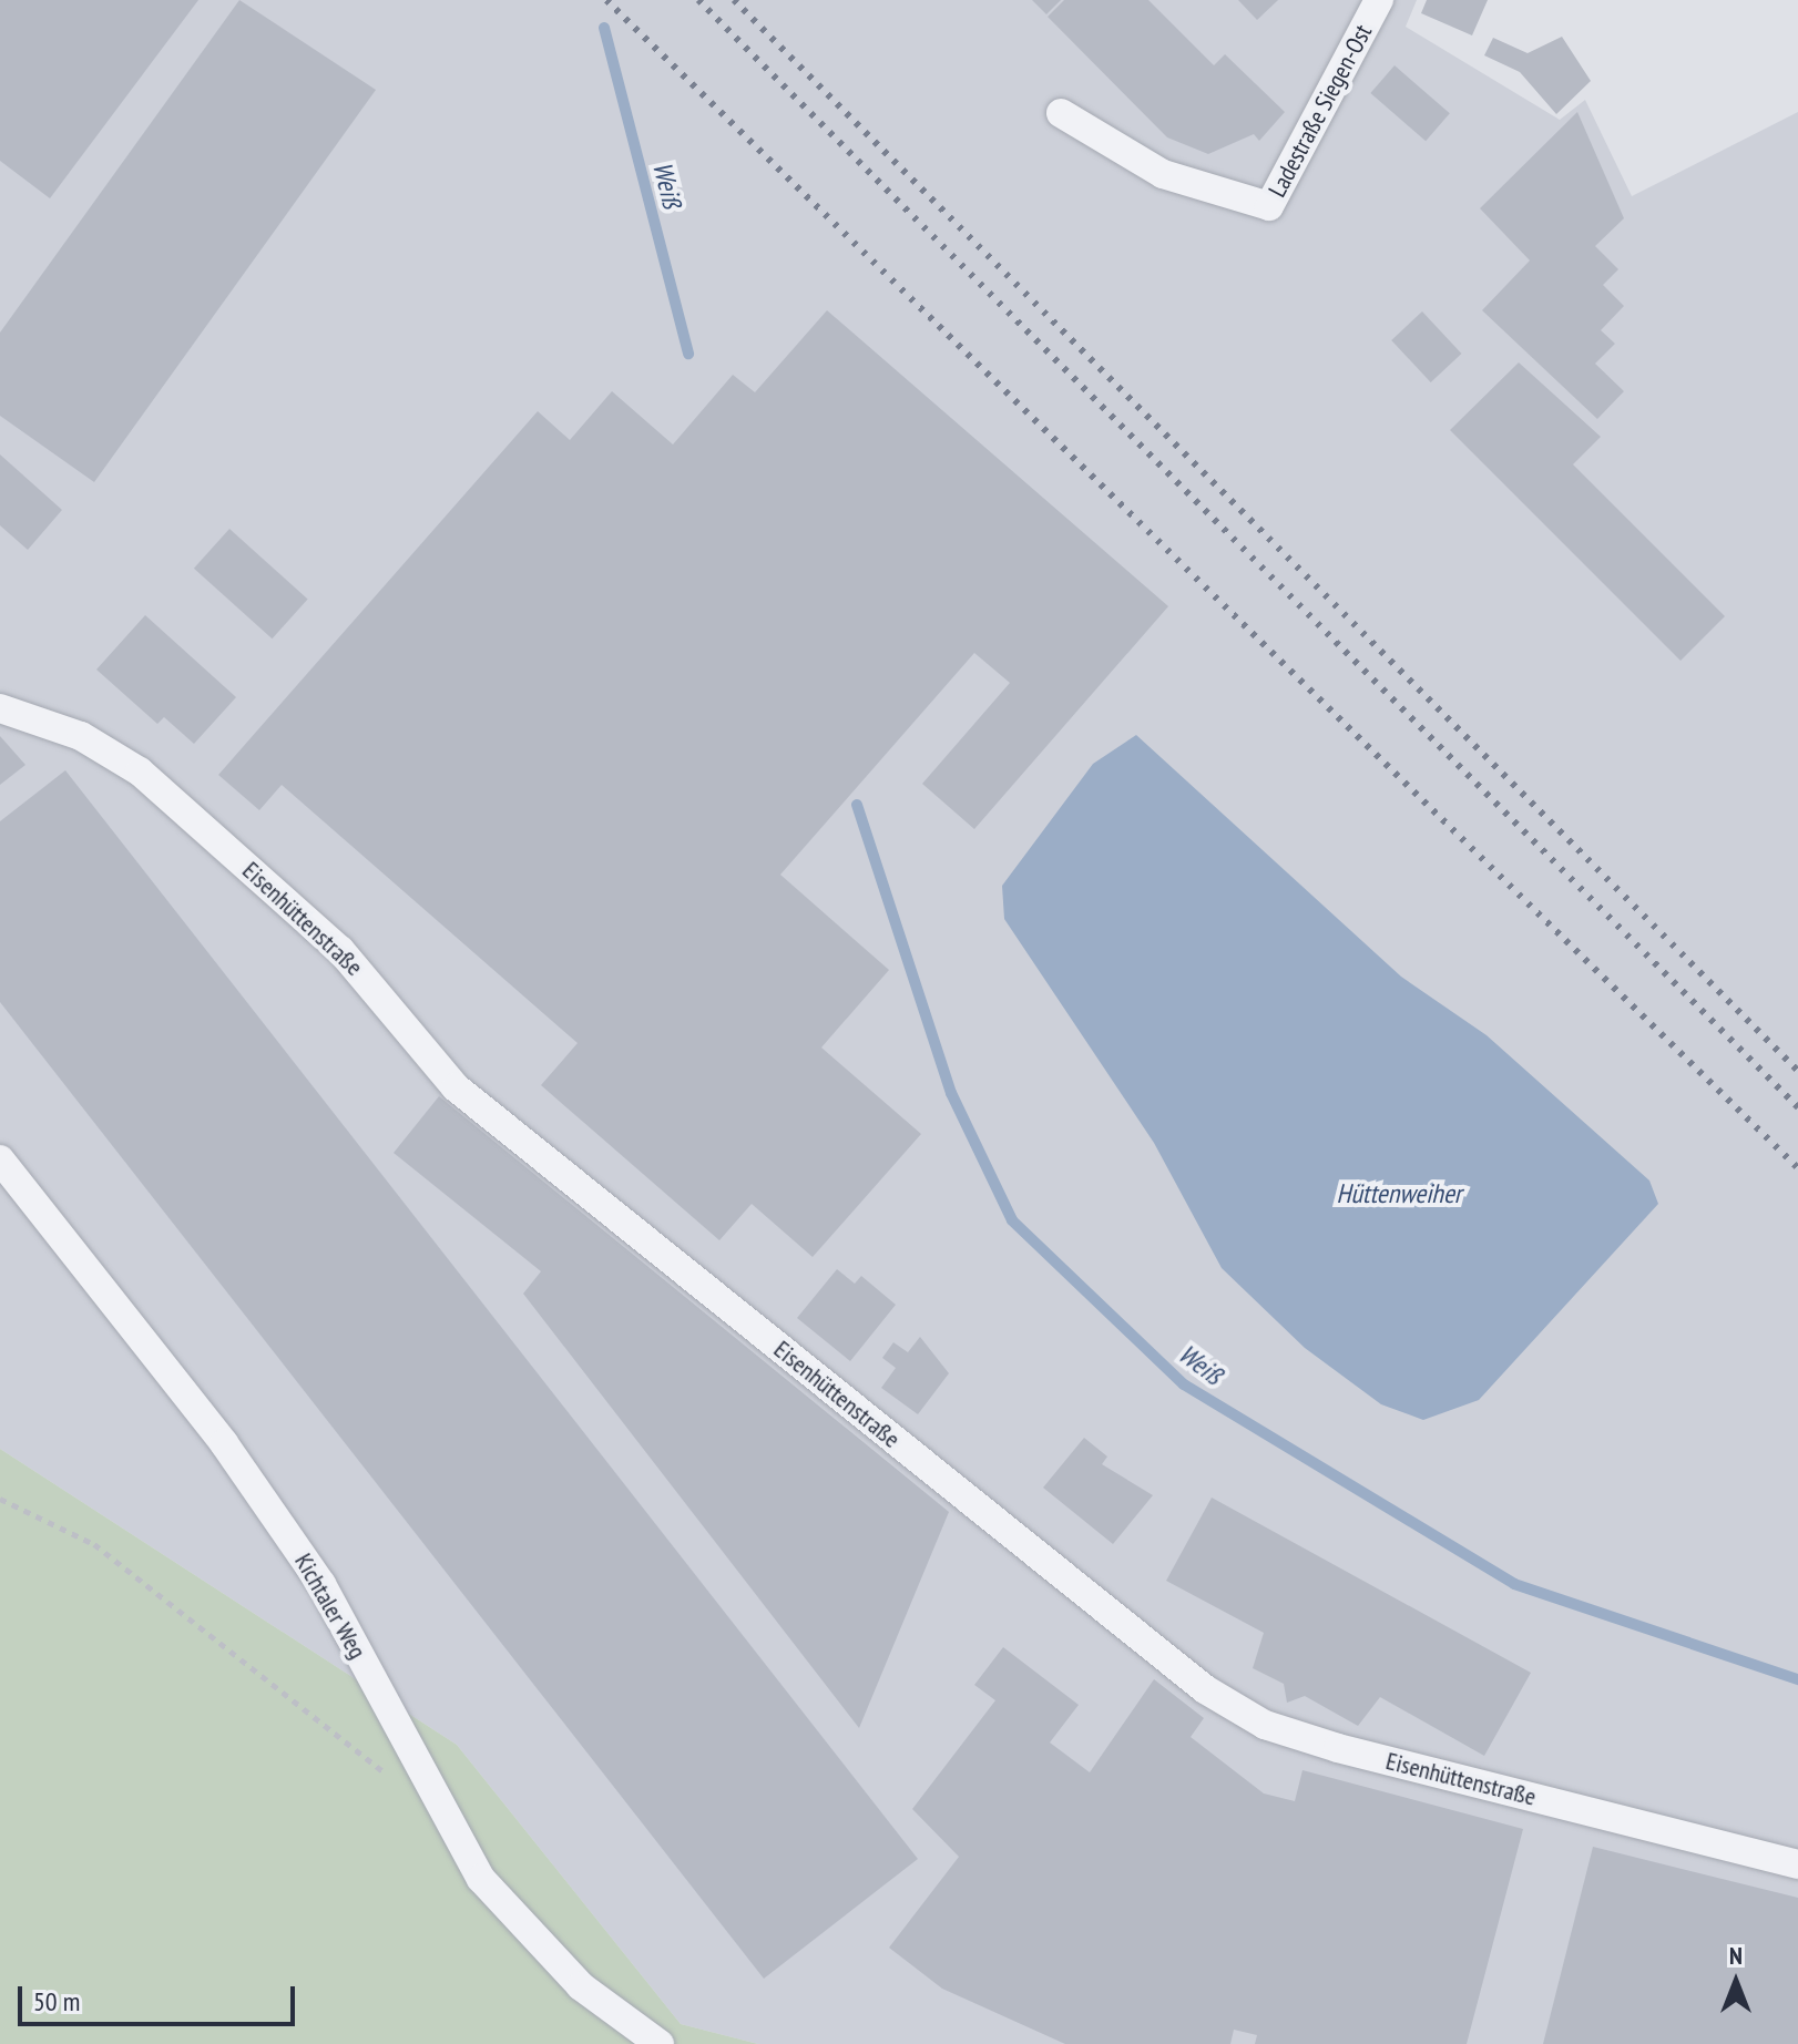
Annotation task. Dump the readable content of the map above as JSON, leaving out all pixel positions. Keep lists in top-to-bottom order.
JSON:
{
  "streets": {
    "street": ["Ladestraße Siegen-Ost", "Eisenhüttenstraße", "Kichtaler Weg"]
  },
  "water": ["Weiß", "Hüttenweiher"],
  "scale_bar": "50 m",
  "north": "top"
}
